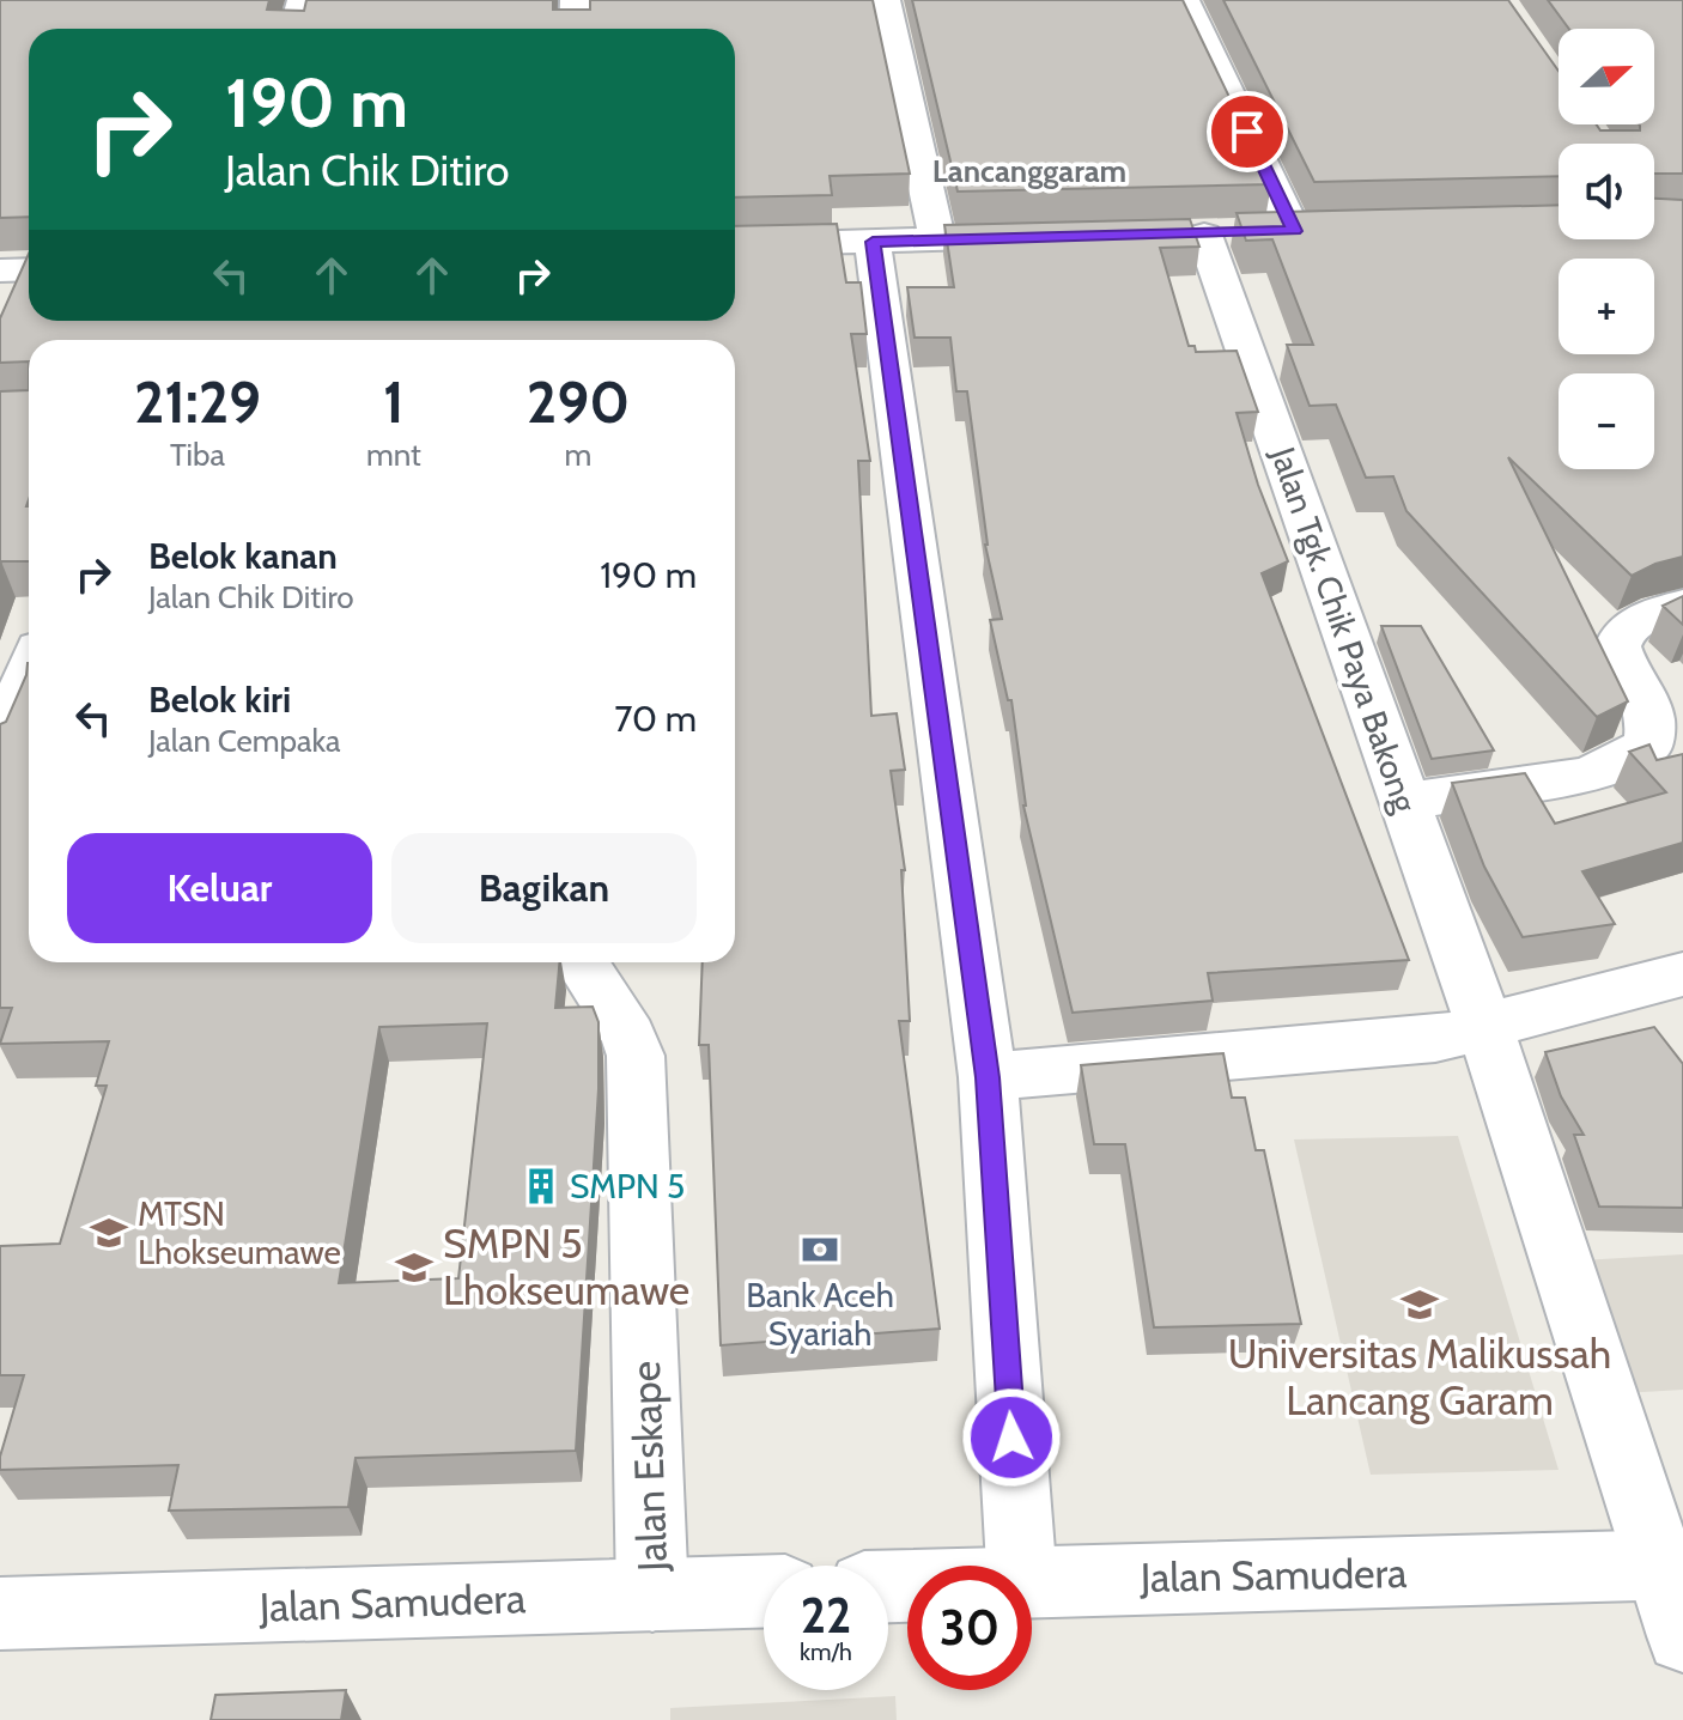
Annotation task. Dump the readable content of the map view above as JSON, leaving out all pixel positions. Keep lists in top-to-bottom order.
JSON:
{
  "streets": {
    "street": ["Jalan Tgk. Chik Paya Bakong", "Jalan Eskape", "Jalan Samudera"]
  },
  "crossings": [
    ["Jalan Tgk. Chik Paya Bakong", "Jalan Samudera"],
    ["Jalan Eskape", "Jalan Samudera"]
  ],
  "districts": ["Lancanggaram"],
  "places": {
    "building": ["SMPN 5"],
    "school or university": ["MTSN Lhokseumawe", "SMPN 5 Lhokseumawe", "Universitas Malikussah Lancang Garam"],
    "bank": ["Bank Aceh Syariah"]
  },
  "north": "right",
  "page": {
    "map_buttons": ["+", "−"],
    "turn": ["190 m", "Jalan Chik Ditiro"],
    "eta": [
      "21:29",
      "Tiba",
      "1",
      "mnt",
      "290",
      "m"
    ],
    "list": [
      {
        "name": "Belok kanan",
        "note": "Jalan Chik Ditiro",
        "value": "190 m"
      },
      {
        "name": "Belok kiri",
        "note": "Jalan Cempaka",
        "value": "70 m"
      }
    ],
    "buttons": ["Keluar", "Bagikan"],
    "speed": "22 km/h",
    "limit": "30"
  }
}
